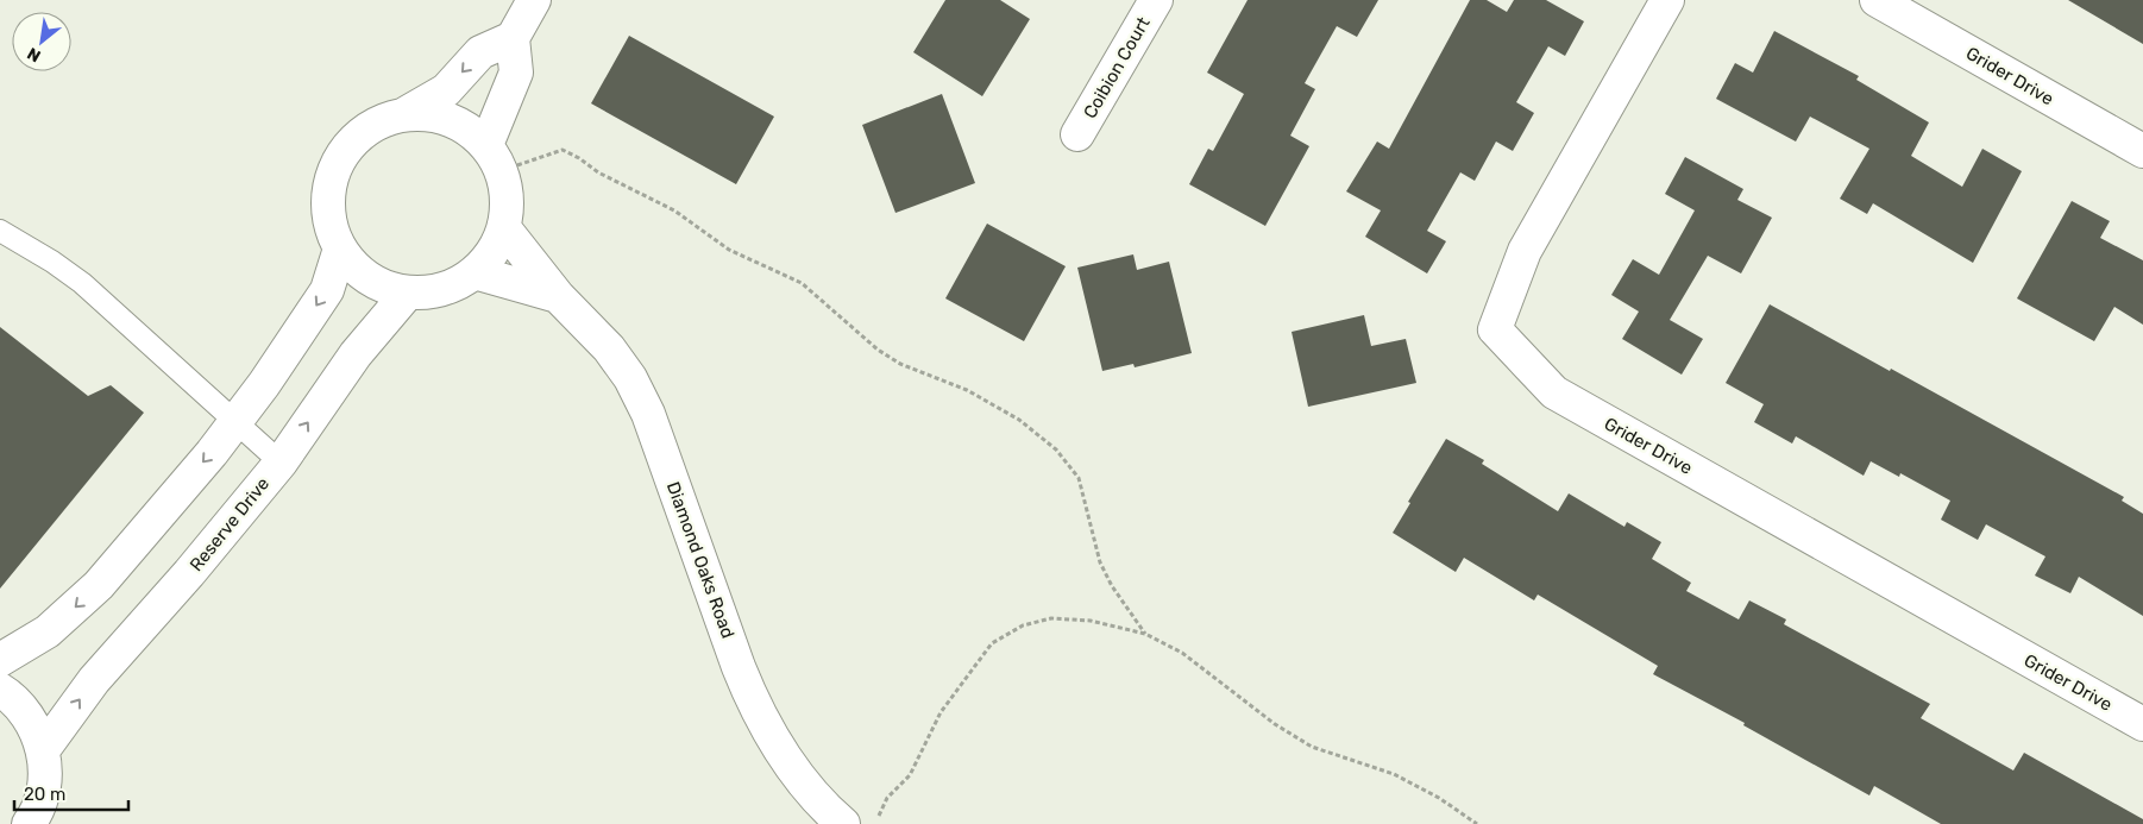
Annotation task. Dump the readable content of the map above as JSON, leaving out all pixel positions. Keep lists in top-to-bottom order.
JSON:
{
  "streets": {
    "street": [
      "Coibion Court",
      "Grider Drive",
      "Reserve Drive",
      "Diamond Oaks Road"
    ]
  },
  "crossings": [
    ["Reserve Drive", "Diamond Oaks Road"]
  ],
  "scale_bar": "20 m",
  "north": "bottom left"
}
